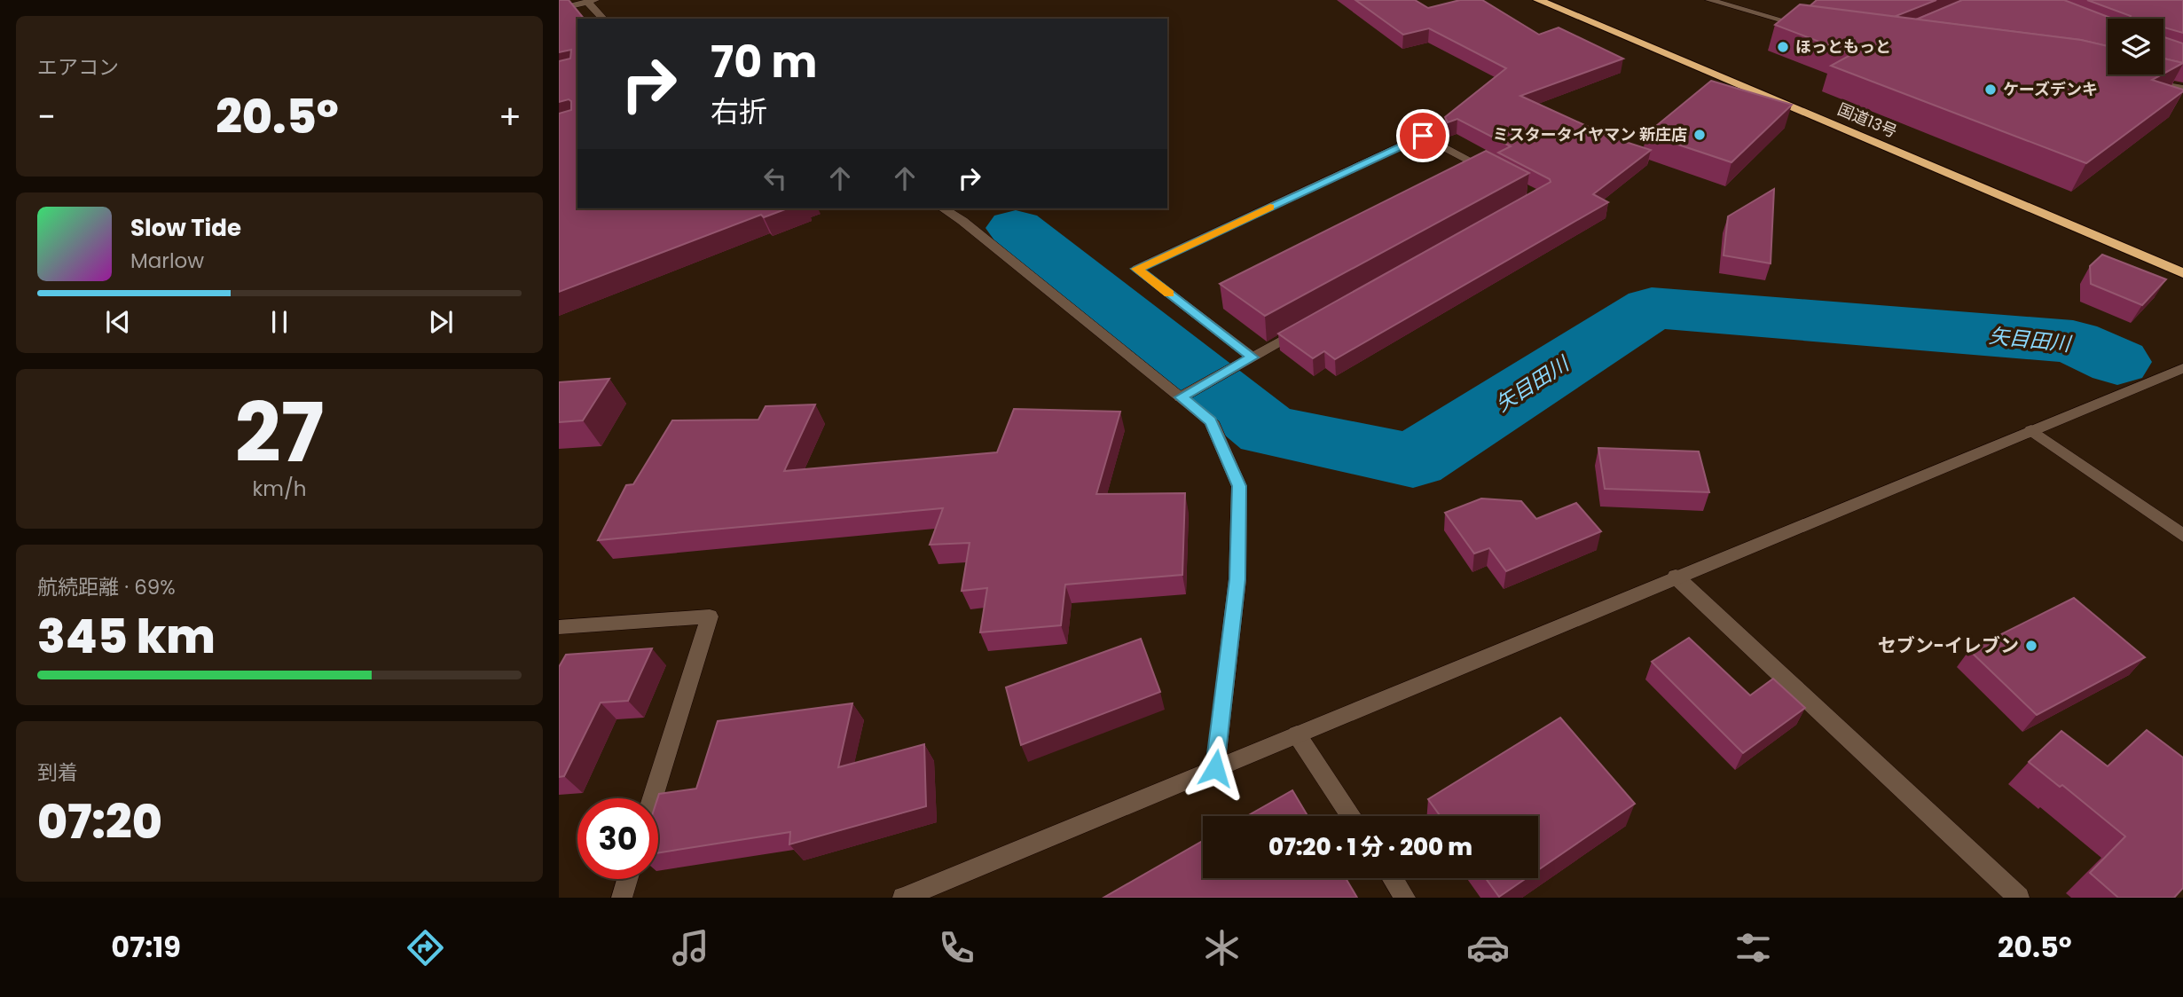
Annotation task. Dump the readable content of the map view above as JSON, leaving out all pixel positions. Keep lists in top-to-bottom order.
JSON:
{
  "streets": {
    "highway": ["国道13号"]
  },
  "water": ["矢目田川"],
  "places": [
    "ほっともっと",
    "ケーズデンキ",
    "ミスタータイヤマン 新庄店",
    "セブン-イレブン"
  ],
  "page": {
    "tile": [
      "エアコン",
      ["27", "km/h"],
      ["航続距離 · 69%", "345 km"],
      ["到着", "07:20"]
    ],
    "turn": ["70 m", "右折"],
    "heat": ["−", "20.5°", "+"],
    "song": ["Slow Tide", "Marlow"],
    "limit": "30",
    "trip": "07:20 · 1 分 · 200 m",
    "tabs": ["07:19", "20.5°"]
  }
}
